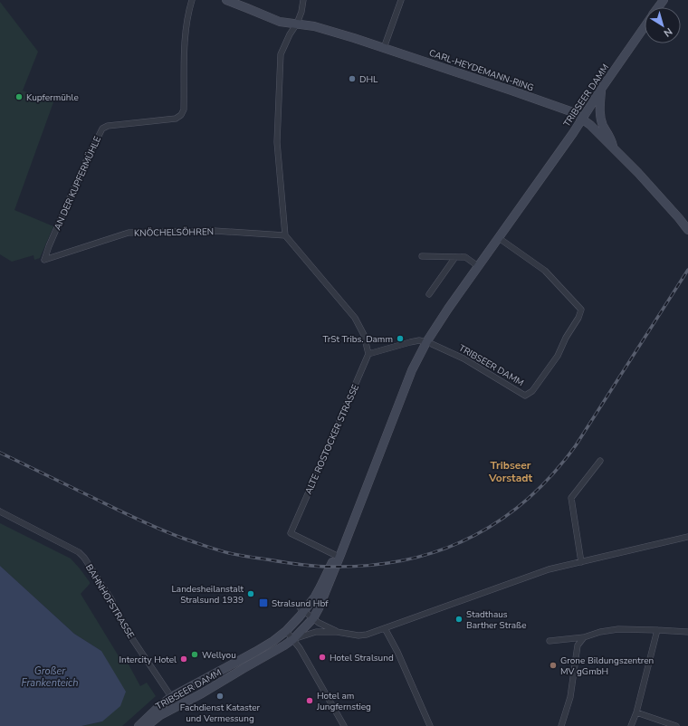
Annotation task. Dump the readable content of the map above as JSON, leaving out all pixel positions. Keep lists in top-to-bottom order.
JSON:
{
  "streets": {
    "main road": ["CARL-HEYDEMANN-RING", "TRIBSEER DAMM"],
    "street": [
      "AN DER KUPFERMÜHLE",
      "KNÖCHELSÖHREN",
      "ALTE ROSTOCKER STRASSE",
      "BAHNHOFSTRASSE"
    ]
  },
  "crossings": [
    ["CARL-HEYDEMANN-RING", "TRIBSEER DAMM"],
    ["TRIBSEER DAMM", "ALTE ROSTOCKER STRASSE"],
    ["TRIBSEER DAMM", "BAHNHOFSTRASSE"],
    ["AN DER KUPFERMÜHLE", "KNÖCHELSÖHREN"]
  ],
  "districts": ["Tribseer Vorstadt"],
  "water": ["Großer Frankenteich"],
  "places": {
    "other": [
      "DHL",
      "Kupfermühle",
      "TrSt Tribs. Damm",
      "Landesheilanstalt Stralsund 1939",
      "Stadthaus Barther Straße",
      "Wellyou",
      "Hotel Stralsund",
      "Intercity Hotel",
      "Grone Bildungszentren MV gGmbH",
      "Fachdienst Kataster und Vermessung",
      "Hotel am Jungfernstieg"
    ],
    "transit": ["Stralsund Hbf"]
  },
  "north": "bottom right"
}
